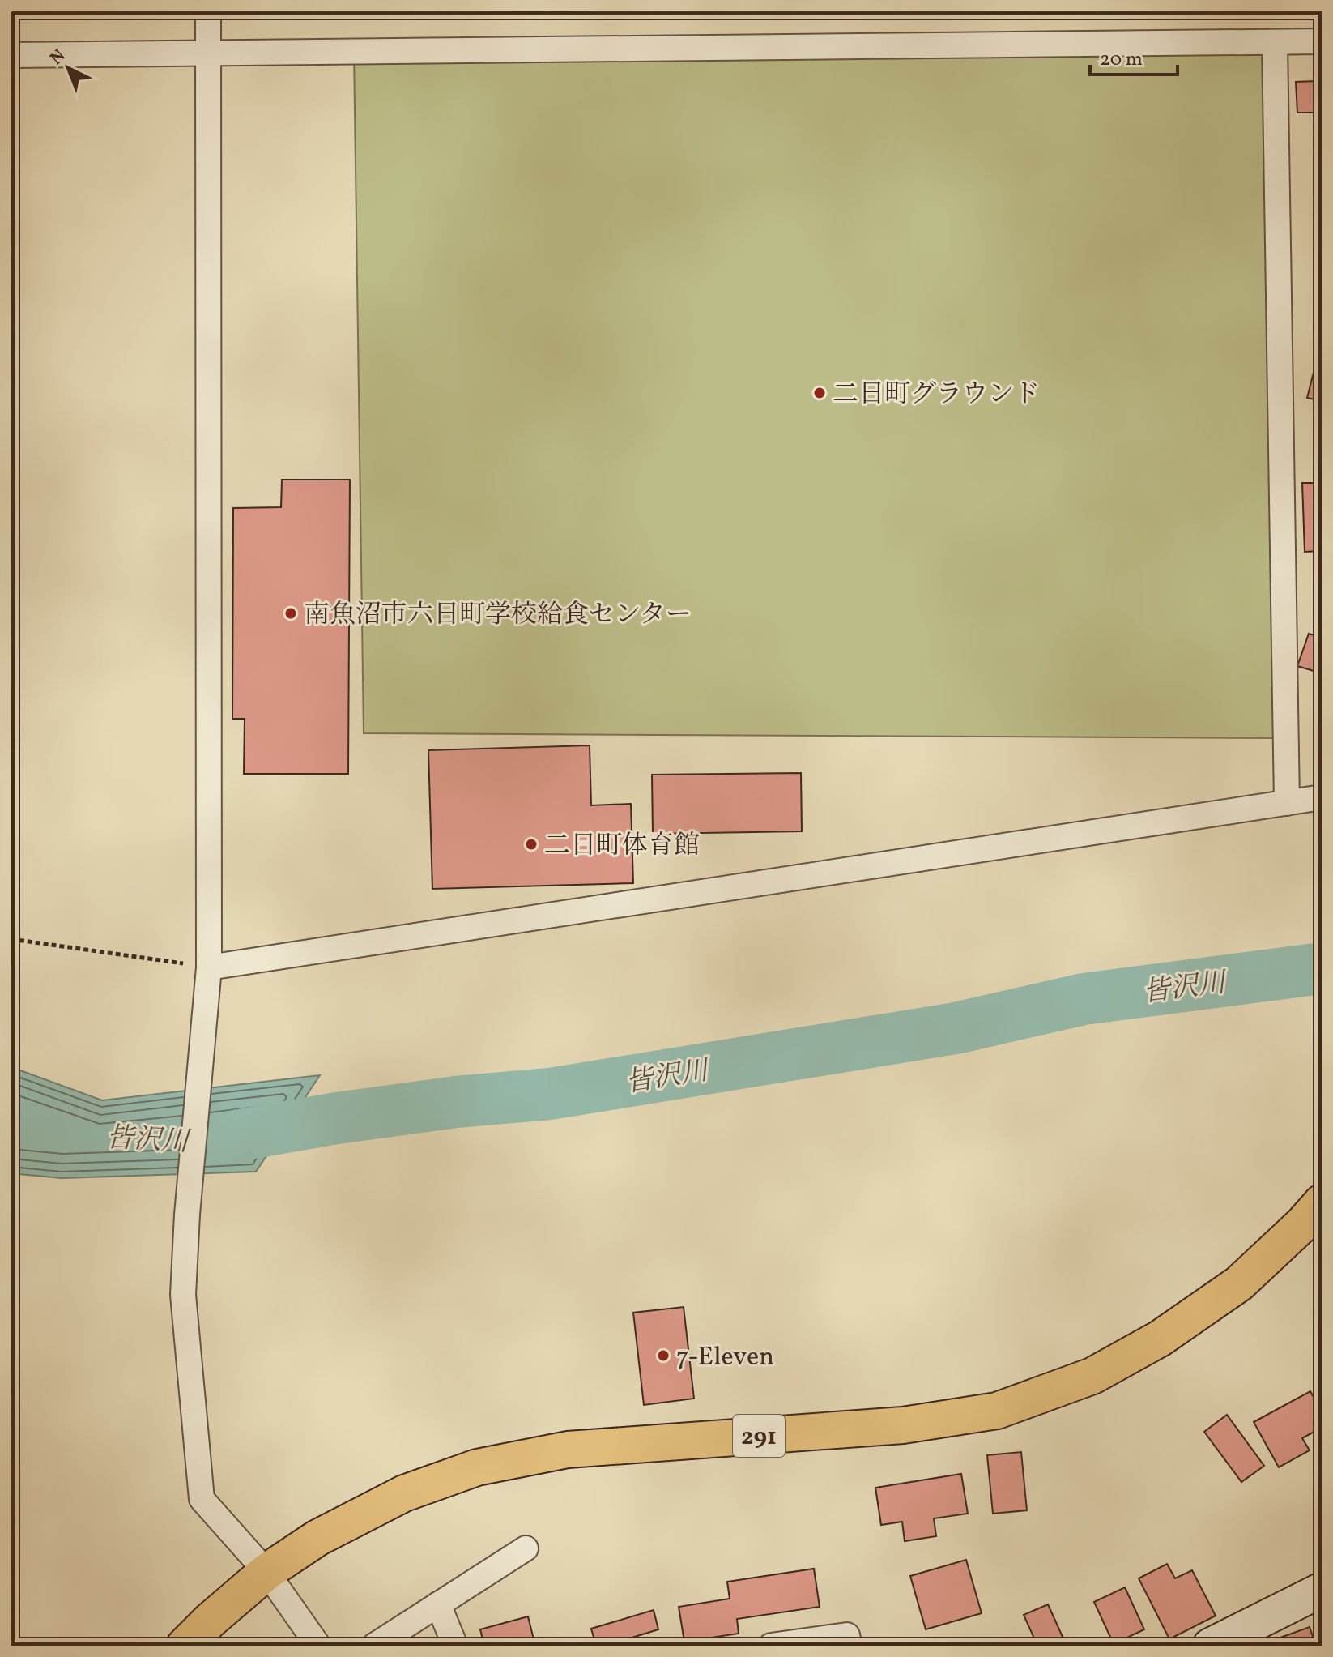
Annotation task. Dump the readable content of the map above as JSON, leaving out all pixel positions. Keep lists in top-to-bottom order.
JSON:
{
  "streets": {
    "highway": ["291"]
  },
  "water": ["皆沢川"],
  "places": [
    "二日町グラウンド",
    "南魚沼市六日町学校給食センター",
    "二日町体育館",
    "7-Eleven"
  ],
  "scale_bar": "20 m",
  "north": "top left"
}
